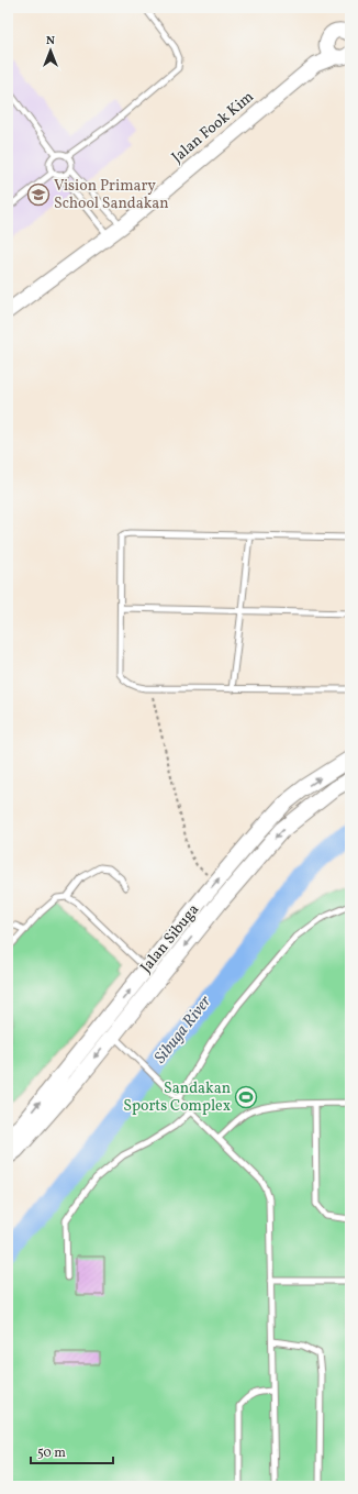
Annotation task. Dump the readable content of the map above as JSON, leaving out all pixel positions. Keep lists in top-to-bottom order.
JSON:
{
  "streets": {
    "main road": ["Jalan Sibuga"],
    "street": ["Jalan Fook Kim"]
  },
  "water": ["Sibuga River"],
  "places": {
    "school or university": ["Vision Primary School Sandakan"],
    "sports": ["Sandakan Sports Complex"]
  },
  "scale_bar": "50 m",
  "north": "top"
}
